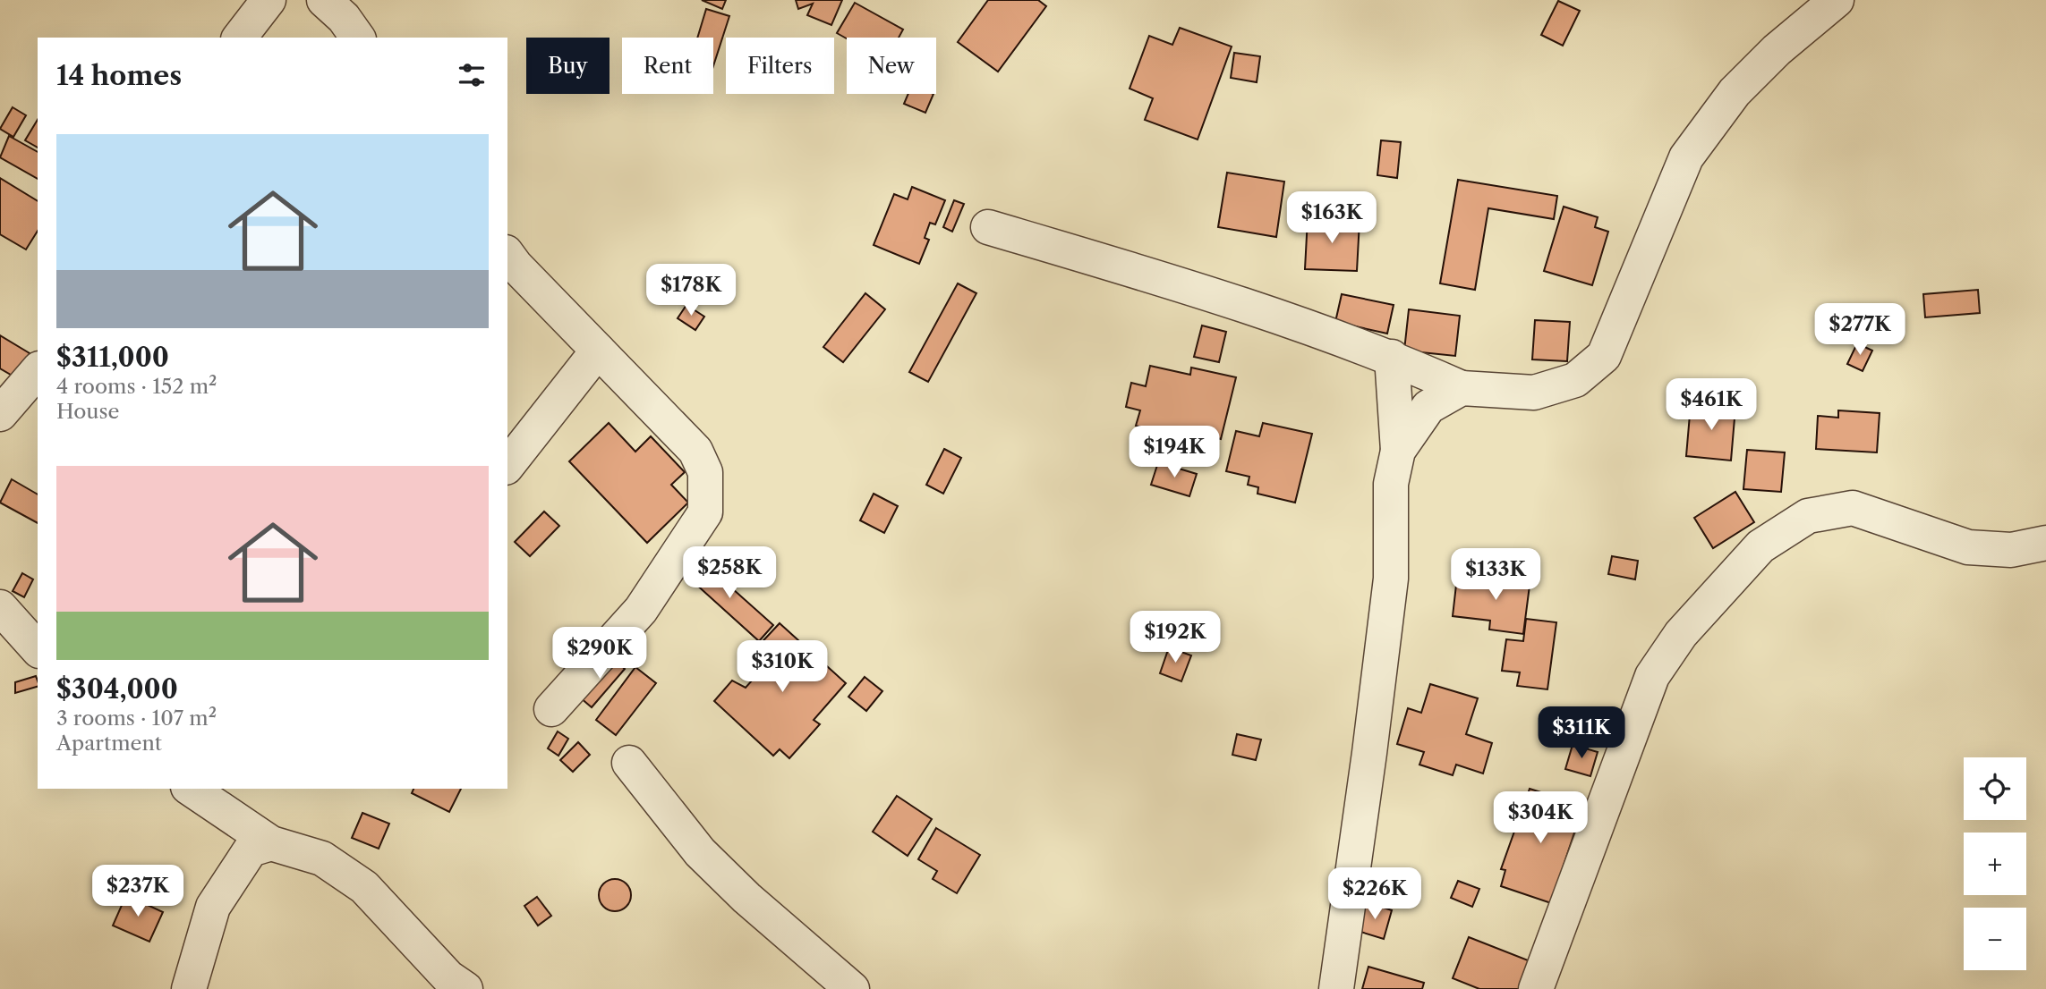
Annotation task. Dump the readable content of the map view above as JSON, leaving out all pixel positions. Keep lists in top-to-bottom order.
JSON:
{
  "page": {
    "chip": [
      "Buy",
      "Rent",
      "Filters",
      "New"
    ],
    "heading": "14 homes",
    "list": [
      {
        "name": "$311,000",
        "note": "4 rooms · 152 m² · House"
      },
      {
        "name": "$304,000",
        "note": "3 rooms · 107 m² · Apartment"
      }
    ],
    "price": [
      "$163K",
      "$178K",
      "$277K",
      "$461K",
      "$194K",
      "$258K",
      "$133K",
      "$192K",
      "$290K",
      "$310K",
      "$311K",
      "$304K",
      "$237K",
      "$226K"
    ],
    "map_buttons": ["+", "−"]
  }
}
